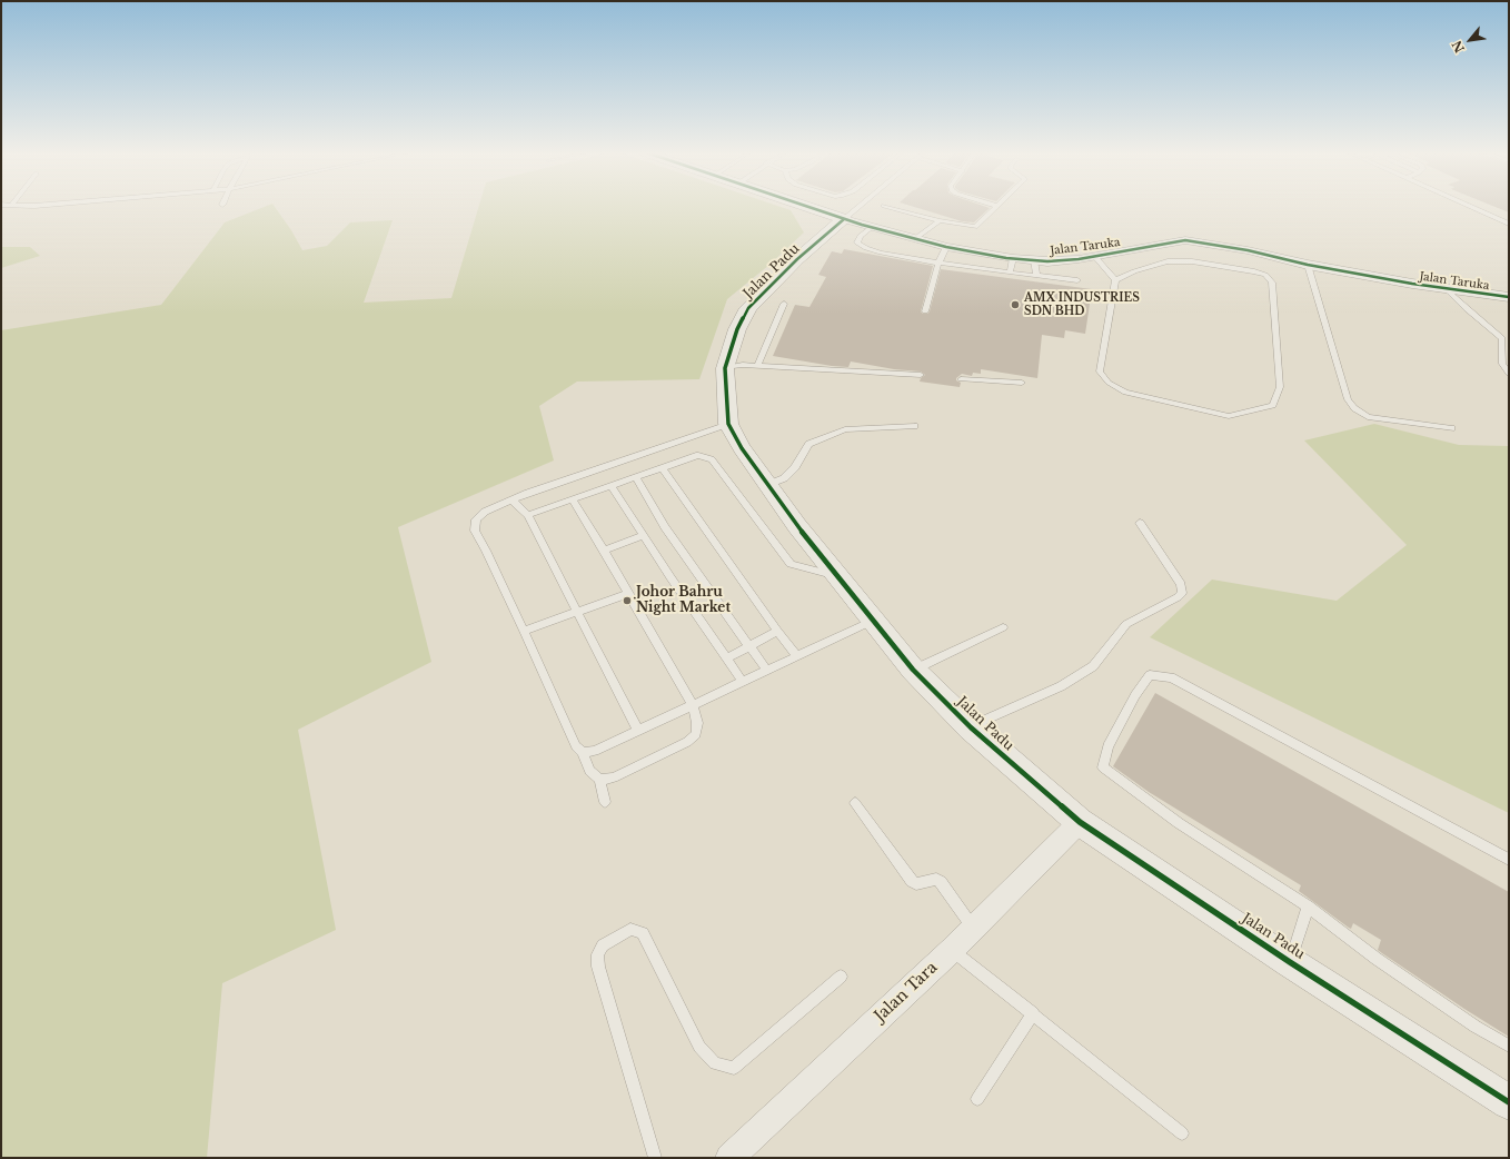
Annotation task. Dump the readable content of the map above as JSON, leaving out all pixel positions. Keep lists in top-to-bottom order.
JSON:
{
  "streets": {
    "street": ["Jalan Taruka", "Jalan Padu", "Jalan Tara"]
  },
  "crossings": [
    ["Jalan Taruka", "Jalan Padu"],
    ["Jalan Padu", "Jalan Tara"]
  ],
  "places": ["AMX INDUSTRIES SDN BHD", "Johor Bahru Night Market"],
  "north": "bottom left"
}
